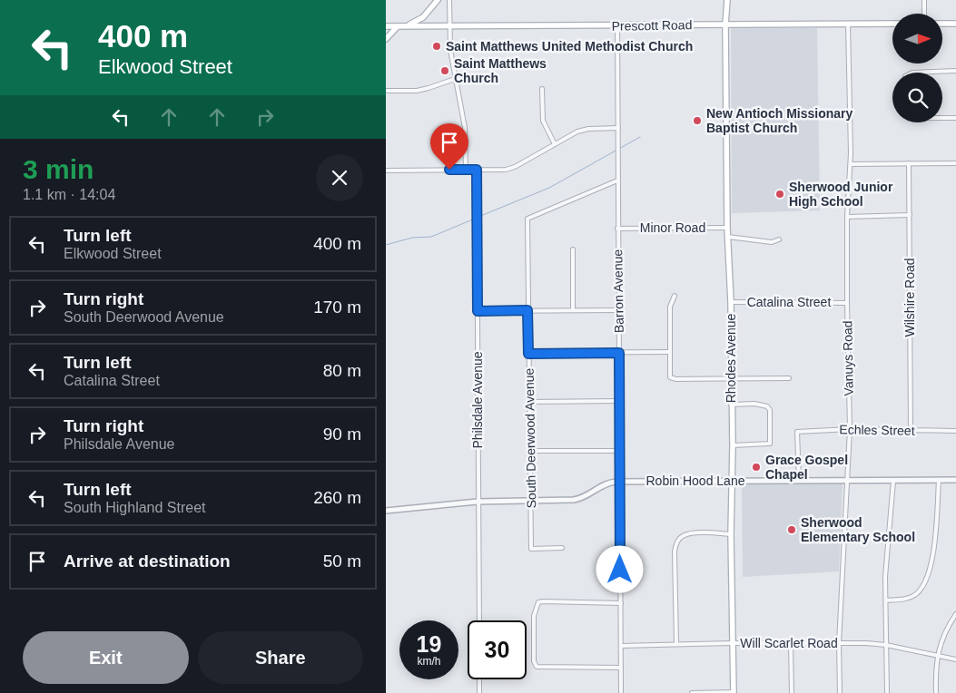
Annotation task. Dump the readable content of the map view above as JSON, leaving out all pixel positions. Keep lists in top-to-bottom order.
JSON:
{
  "streets": {
    "main road": ["Prescott Road", "Rhodes Avenue"],
    "street": [
      "Minor Road",
      "Barron Avenue",
      "Wilshire Road",
      "Catalina Street",
      "Vanuys Road",
      "Philsdale Avenue",
      "Echles Street",
      "South Deerwood Avenue",
      "Robin Hood Lane",
      "Will Scarlet Road"
    ]
  },
  "crossings": [
    ["Prescott Road", "Barron Avenue"],
    ["Prescott Road", "Rhodes Avenue"],
    ["Prescott Road", "Vanuys Road"],
    ["Minor Road", "Barron Avenue"],
    ["Minor Road", "Rhodes Avenue"],
    ["Barron Avenue", "South Deerwood Avenue"],
    ["Barron Avenue", "Robin Hood Lane"],
    ["Barron Avenue", "Will Scarlet Road"],
    ["Wilshire Road", "Echles Street"],
    ["Catalina Street", "Rhodes Avenue"],
    ["Catalina Street", "Vanuys Road"],
    ["Rhodes Avenue", "Robin Hood Lane"],
    ["Rhodes Avenue", "Will Scarlet Road"],
    ["Vanuys Road", "Echles Street"],
    ["Vanuys Road", "Robin Hood Lane"],
    ["Vanuys Road", "Will Scarlet Road"],
    ["Philsdale Avenue", "Robin Hood Lane"],
    ["Echles Street", "Robin Hood Lane"],
    ["South Deerwood Avenue", "Robin Hood Lane"]
  ],
  "places": [
    "Saint Matthews United Methodist Church",
    "Saint Matthews Church",
    "New Antioch Missionary Baptist Church",
    "Sherwood Junior High School",
    "Grace Gospel Chapel",
    "Sherwood Elementary School"
  ],
  "north": "right",
  "page": {
    "turn": ["400 m", "Elkwood Street"],
    "heading": ["3 min", "1.1 km · 14:04"],
    "list": [
      {
        "name": "Turn left",
        "note": "Elkwood Street",
        "value": "400 m"
      },
      {
        "name": "Turn right",
        "note": "South Deerwood Avenue",
        "value": "170 m"
      },
      {
        "name": "Turn left",
        "note": "Catalina Street",
        "value": "80 m"
      },
      {
        "name": "Turn right",
        "note": "Philsdale Avenue",
        "value": "90 m"
      },
      {
        "name": "Turn left",
        "note": "South Highland Street",
        "value": "260 m"
      },
      {
        "name": "Arrive at destination",
        "value": "50 m"
      }
    ],
    "speed": "19 km/h",
    "limit": "30",
    "buttons": ["Exit", "Share"]
  }
}
